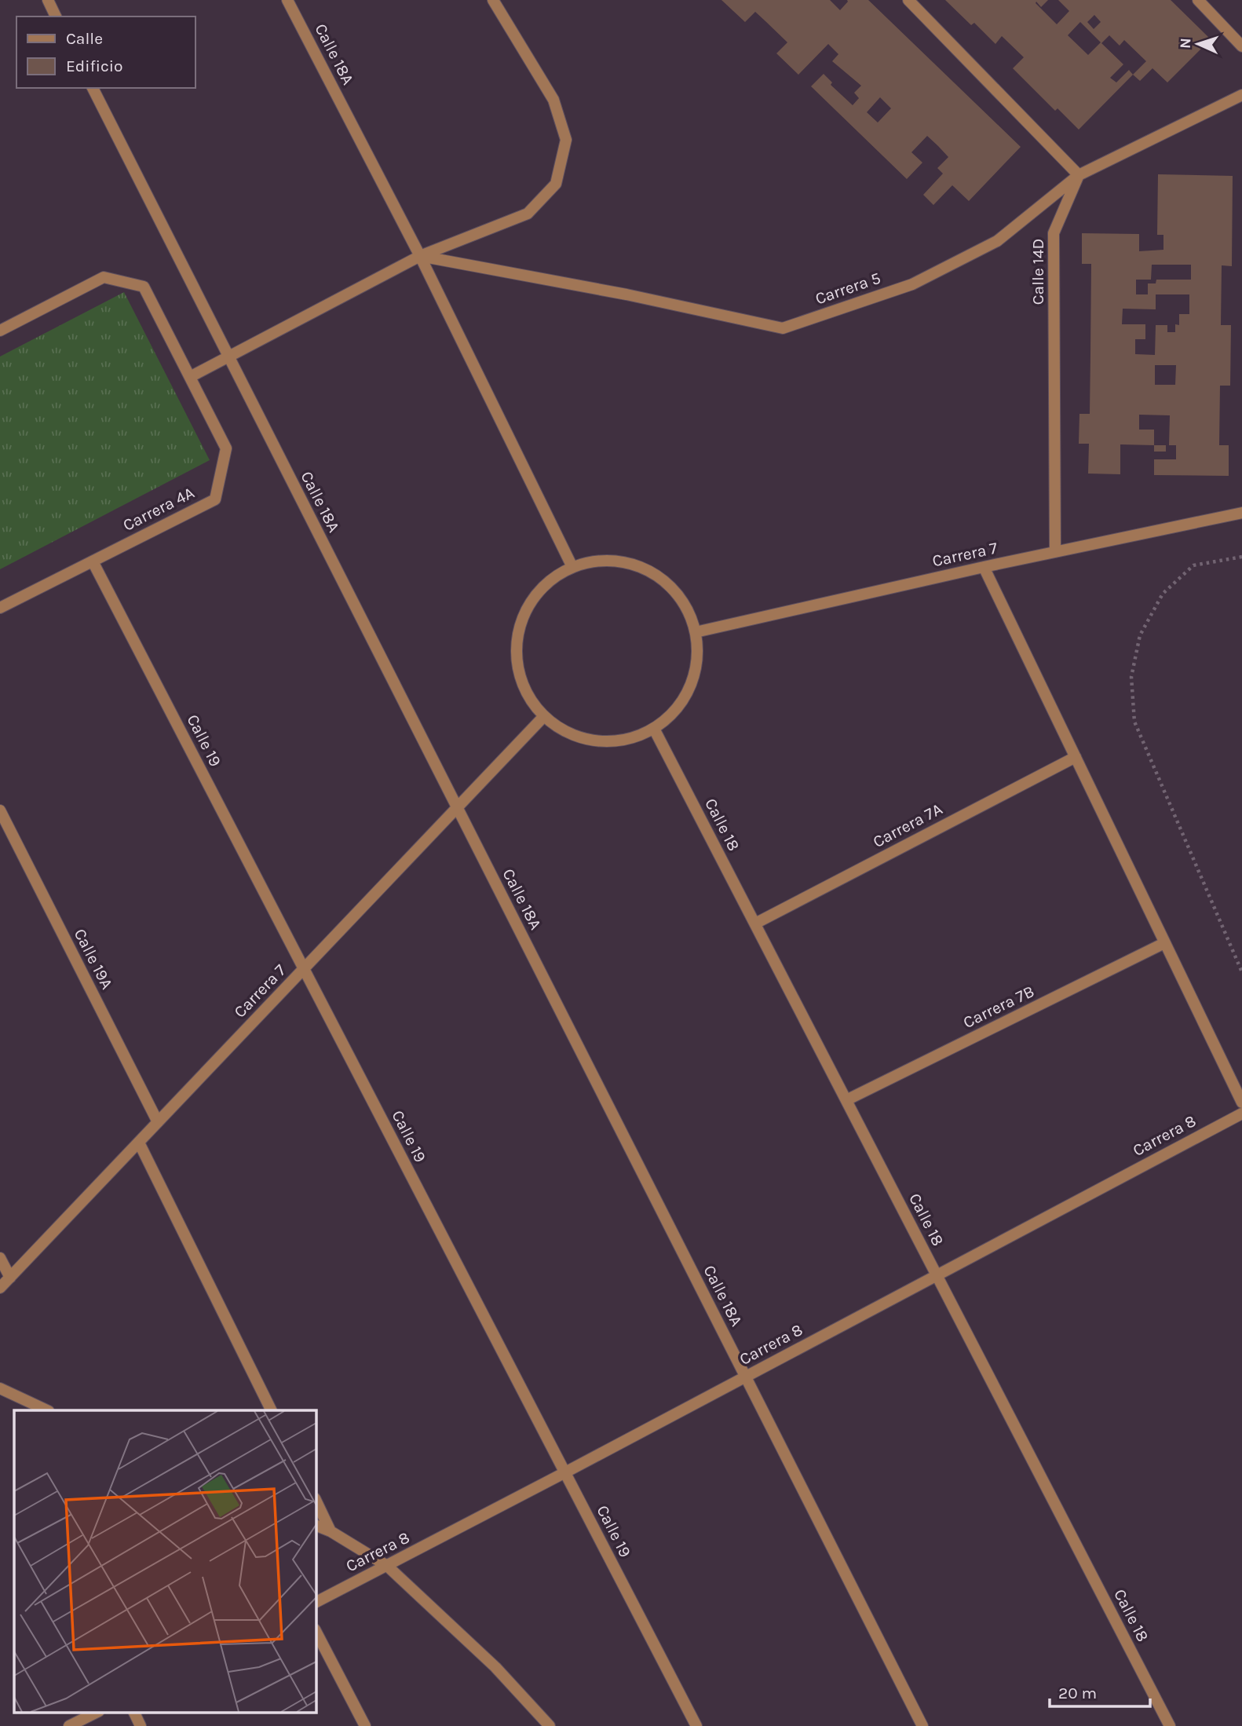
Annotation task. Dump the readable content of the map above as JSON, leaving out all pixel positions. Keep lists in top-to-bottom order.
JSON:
{
  "streets": {
    "street": [
      "Calle 18A",
      "Calle 14D",
      "Carrera 5",
      "Carrera 4A",
      "Carrera 7",
      "Calle 19",
      "Calle 18",
      "Carrera 7A",
      "Calle 19A",
      "Carrera 7B",
      "Carrera 8"
    ]
  },
  "crossings": [
    ["Calle 18A", "Carrera 5"],
    ["Calle 18A", "Carrera 7"],
    ["Calle 18A", "Calle 18"],
    ["Calle 18A", "Carrera 8"],
    ["Calle 14D", "Carrera 5"],
    ["Calle 14D", "Carrera 7"],
    ["Carrera 4A", "Calle 19"],
    ["Carrera 7", "Calle 19"],
    ["Carrera 7", "Calle 18"],
    ["Carrera 7", "Calle 19A"],
    ["Calle 19", "Carrera 8"],
    ["Calle 18", "Carrera 7A"],
    ["Calle 18", "Carrera 7B"],
    ["Calle 18", "Carrera 8"]
  ],
  "legend": ["Calle", "Edificio"],
  "scale_bar": "20 m",
  "north": "left"
}
